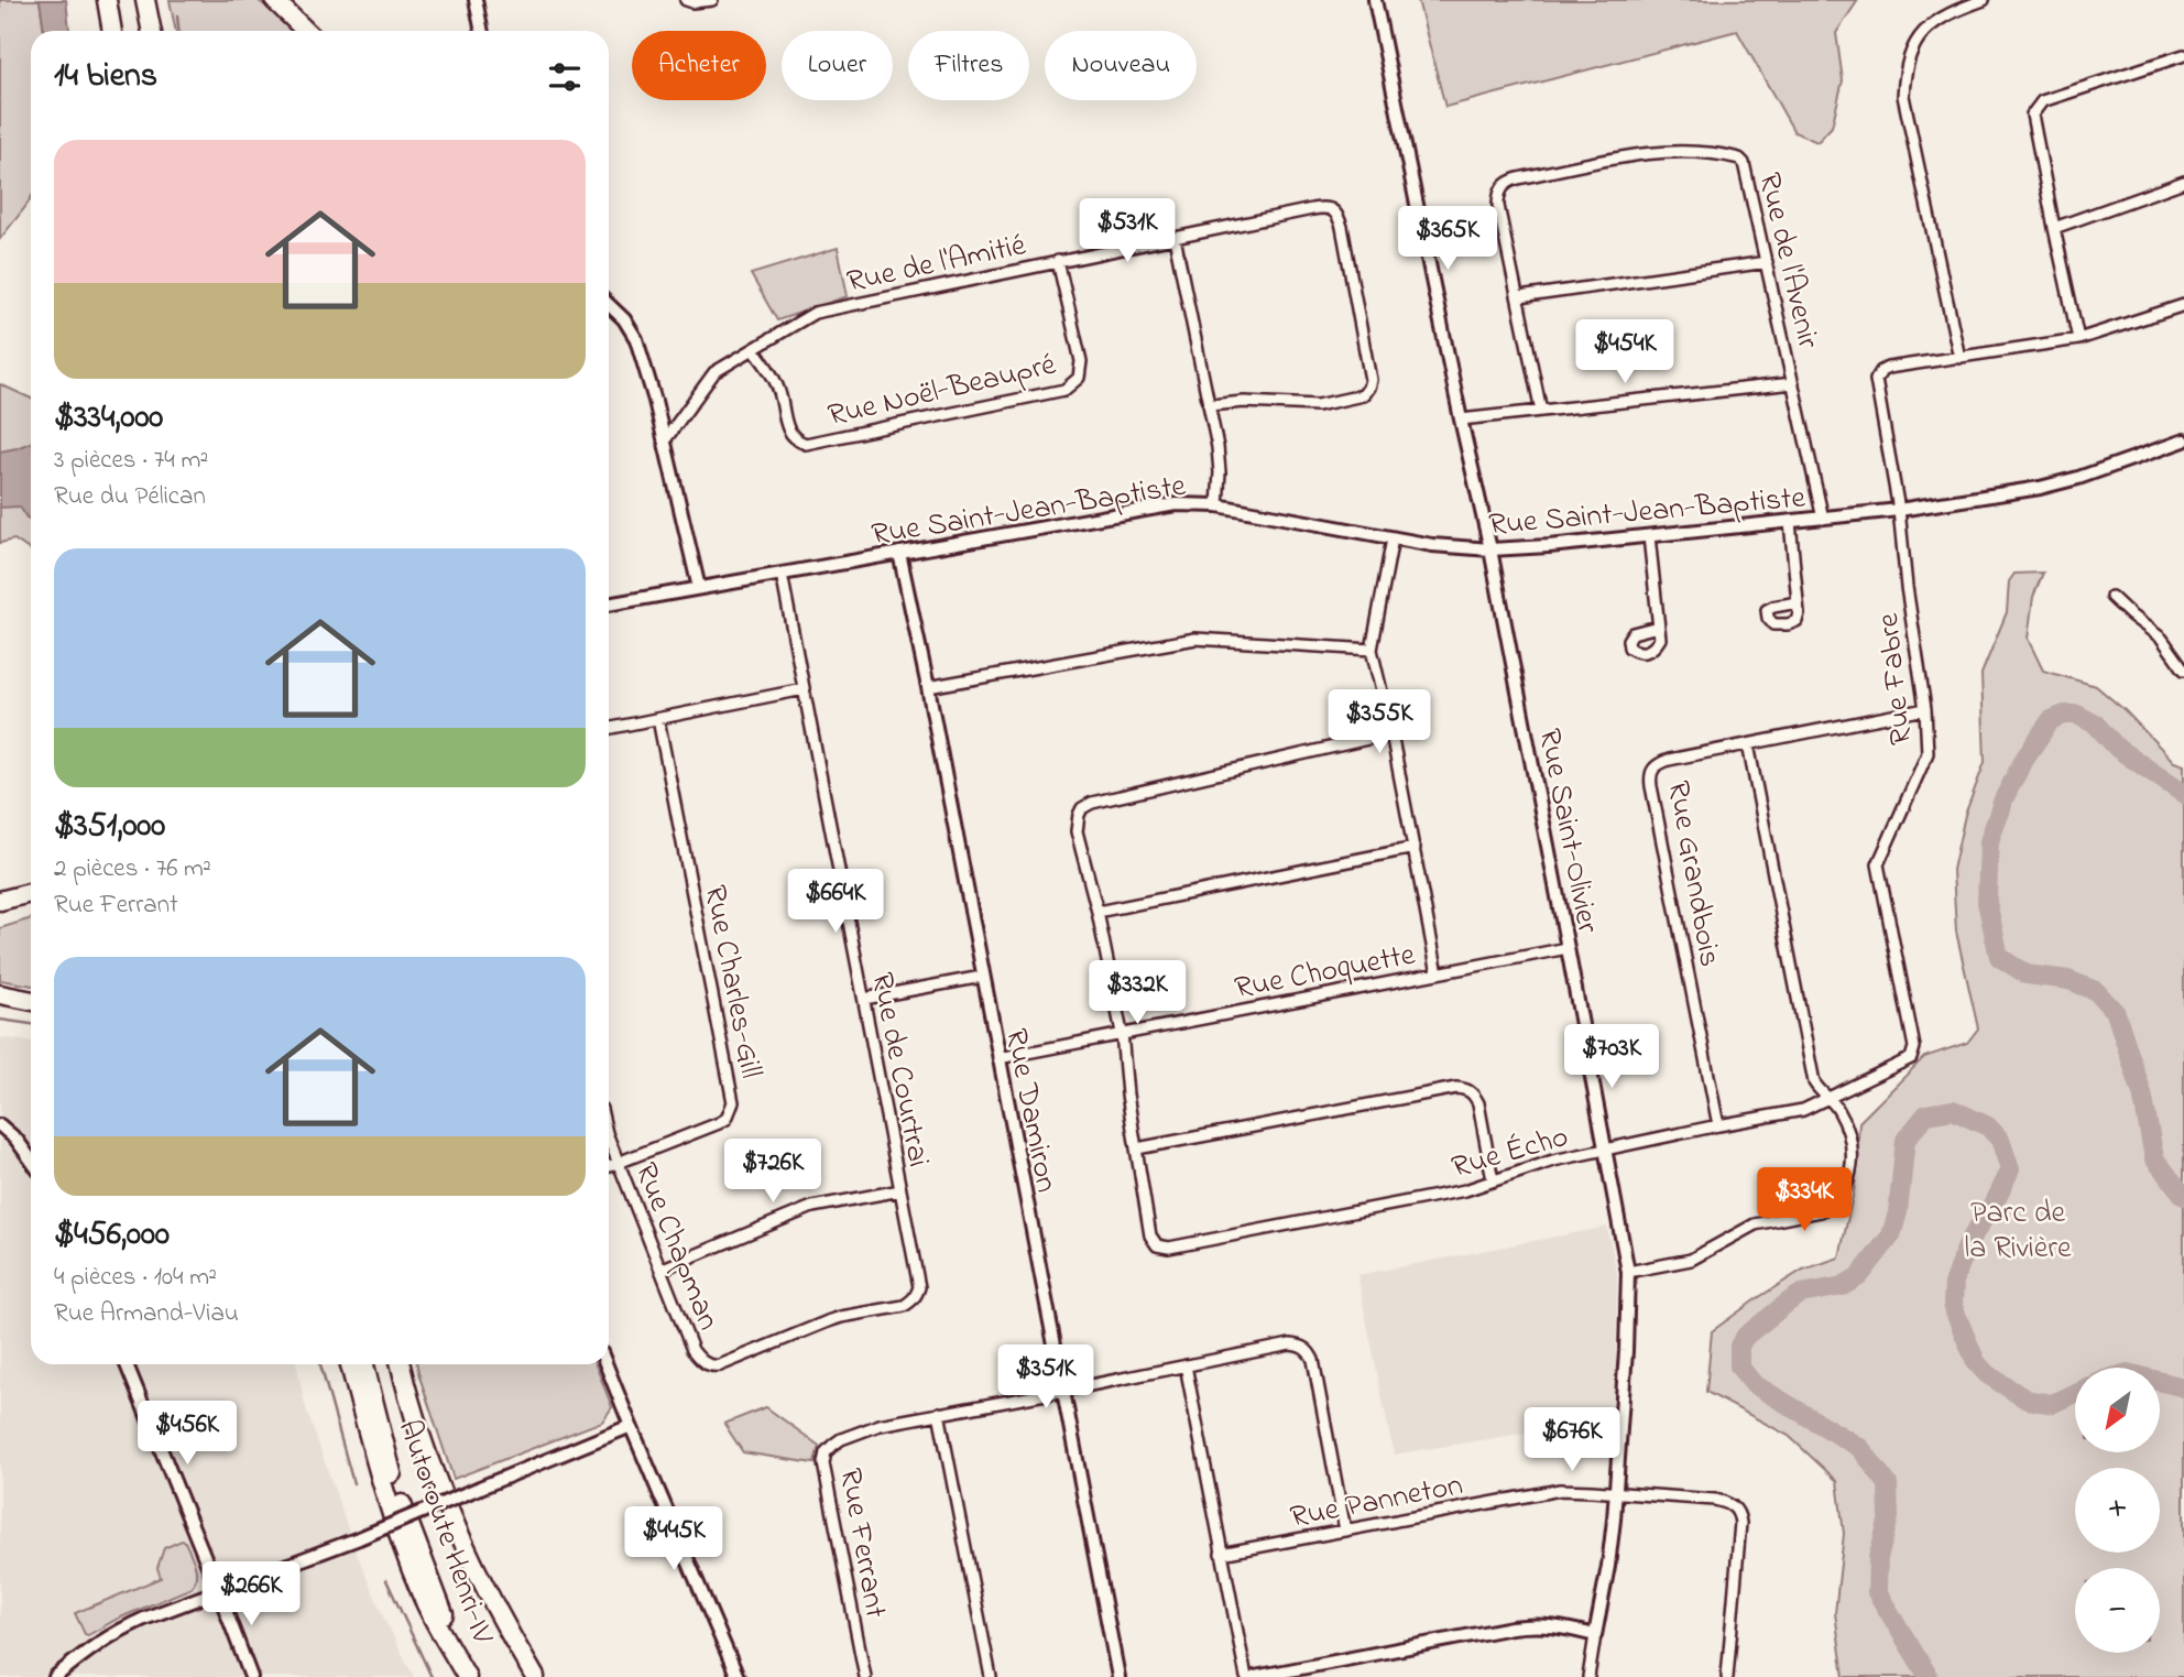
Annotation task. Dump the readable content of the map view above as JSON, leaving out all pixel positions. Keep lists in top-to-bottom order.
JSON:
{
  "streets": {
    "highway": ["Autoroute Henri-IV"],
    "street": [
      "Rue de l'Avenir",
      "Rue de l'Amitié",
      "Rue Noël-Beaupré",
      "Rue Saint-Jean-Baptiste",
      "Rue Fabre",
      "Rue Saint-Olivier",
      "Rue Grandbois",
      "Rue Choquette",
      "Rue Charles-Gill",
      "Rue de Courtrai",
      "Rue Damiron",
      "Rue Écho",
      "Rue Chapman",
      "Rue Panneton",
      "Rue Ferrant"
    ]
  },
  "crossings": [
    ["Rue de l'Avenir", "Rue Saint-Jean-Baptiste"],
    ["Rue de l'Amitié", "Rue Noël-Beaupré"],
    ["Rue Saint-Jean-Baptiste", "Rue Fabre"],
    ["Rue Saint-Jean-Baptiste", "Rue Saint-Olivier"],
    ["Rue Saint-Jean-Baptiste", "Rue de Courtrai"],
    ["Rue Saint-Jean-Baptiste", "Rue Damiron"],
    ["Rue Fabre", "Rue Grandbois"],
    ["Rue Fabre", "Rue Écho"],
    ["Rue Saint-Olivier", "Rue Choquette"],
    ["Rue Saint-Olivier", "Rue Écho"],
    ["Rue Saint-Olivier", "Rue Panneton"],
    ["Rue Grandbois", "Rue Écho"],
    ["Rue Choquette", "Rue Damiron"],
    ["Rue Charles-Gill", "Rue Chapman"],
    ["Rue de Courtrai", "Rue Chapman"],
    ["Rue Damiron", "Rue Ferrant"],
    ["Rue Panneton", "Rue Ferrant"]
  ],
  "parks": ["Parc de la Rivière"],
  "north": "bottom left",
  "page": {
    "chip": [
      "Acheter",
      "Louer",
      "Filtres",
      "Nouveau"
    ],
    "heading": "14 biens",
    "list": [
      {
        "name": "$334,000",
        "note": "3 pièces · 74 m² · Rue du Pélican"
      },
      {
        "name": "$351,000",
        "note": "2 pièces · 76 m² · Rue Ferrant"
      },
      {
        "name": "$456,000",
        "note": "4 pièces · 104 m² · Rue Armand-Viau"
      }
    ],
    "price": [
      "$531K",
      "$365K",
      "$454K",
      "$355K",
      "$664K",
      "$332K",
      "$703K",
      "$726K",
      "$334K",
      "$351K",
      "$456K",
      "$676K",
      "$445K",
      "$266K"
    ],
    "map_buttons": ["+", "−"]
  }
}
